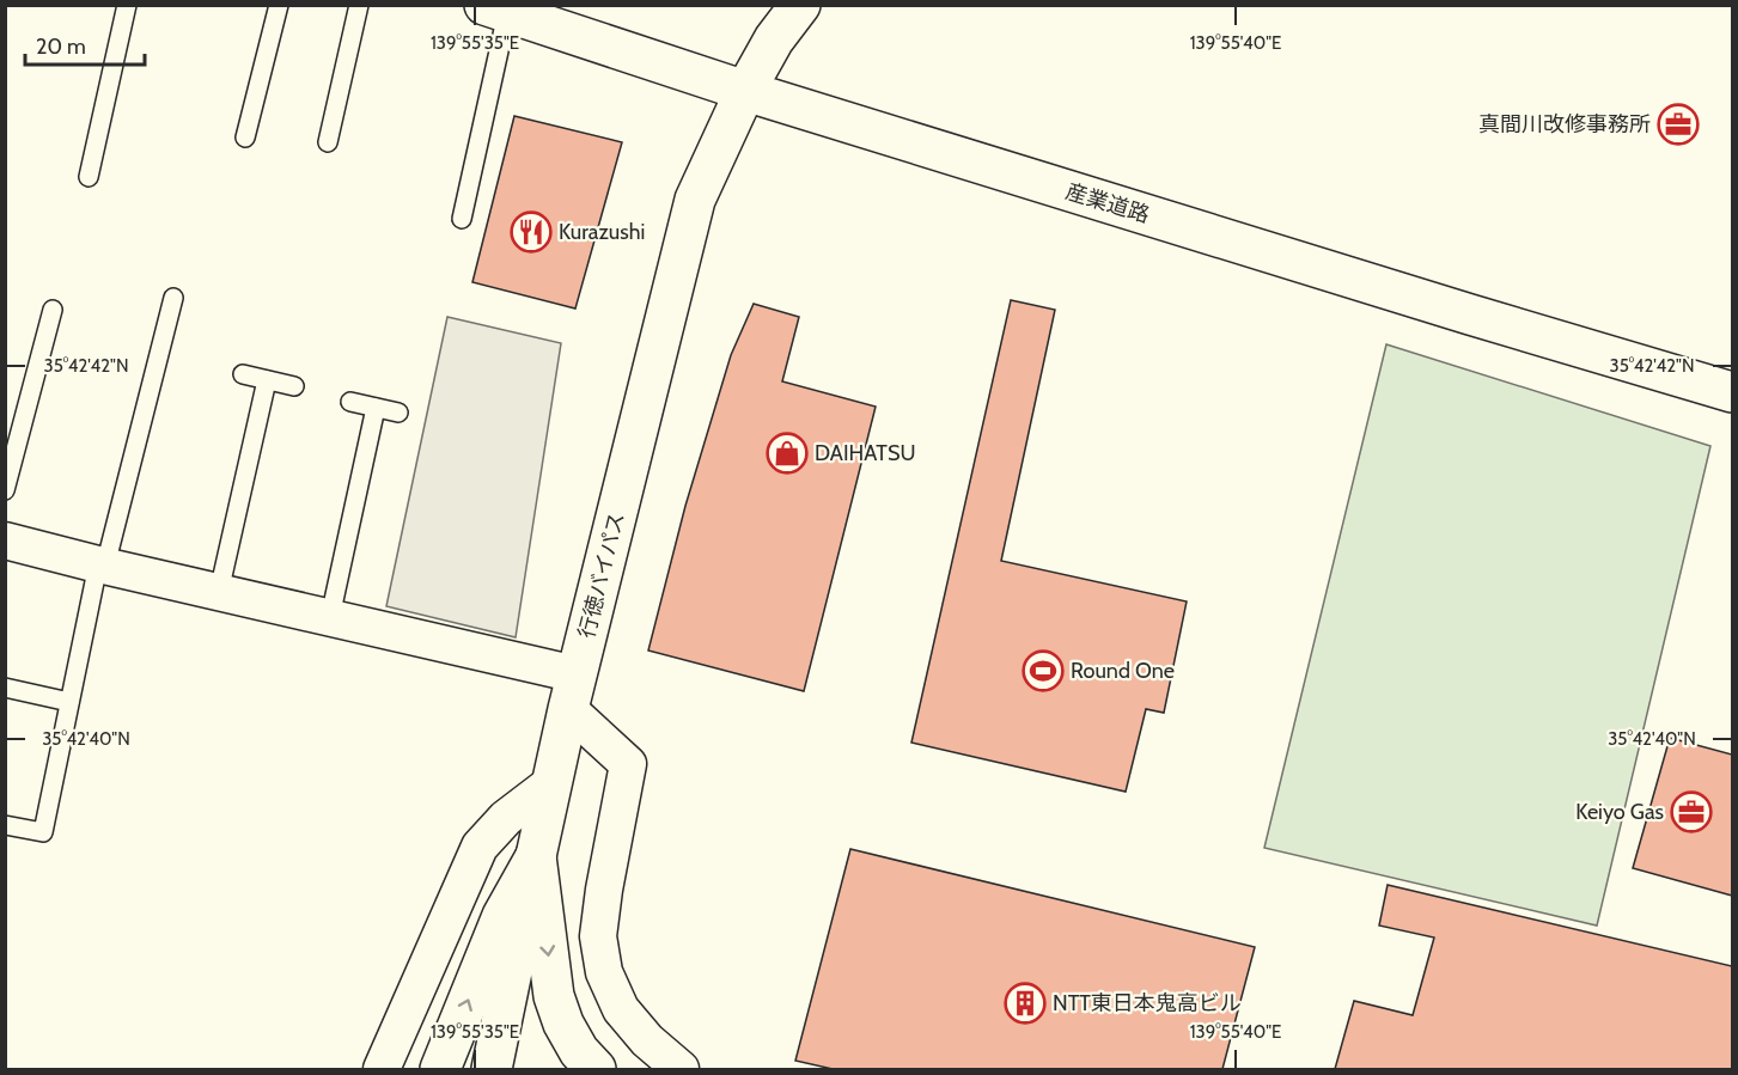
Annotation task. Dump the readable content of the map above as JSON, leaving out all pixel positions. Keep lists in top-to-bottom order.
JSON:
{
  "streets": {
    "main road": ["産業道路", "行徳バイパス"]
  },
  "crossings": [
    ["産業道路", "行徳バイパス"]
  ],
  "places": {
    "office": ["真間川改修事務所", "Keiyo Gas"],
    "restaurant": ["Kurazushi"],
    "shop": ["DAIHATSU"],
    "sports": ["Round One"],
    "building": ["NTT東日本鬼高ビル"]
  },
  "scale_bar": "20 m",
  "coordinates": [
    "139°55'35\"E",
    "139°55'40\"E",
    "35°42'42\"N",
    "35°42'40\"N"
  ]
}
